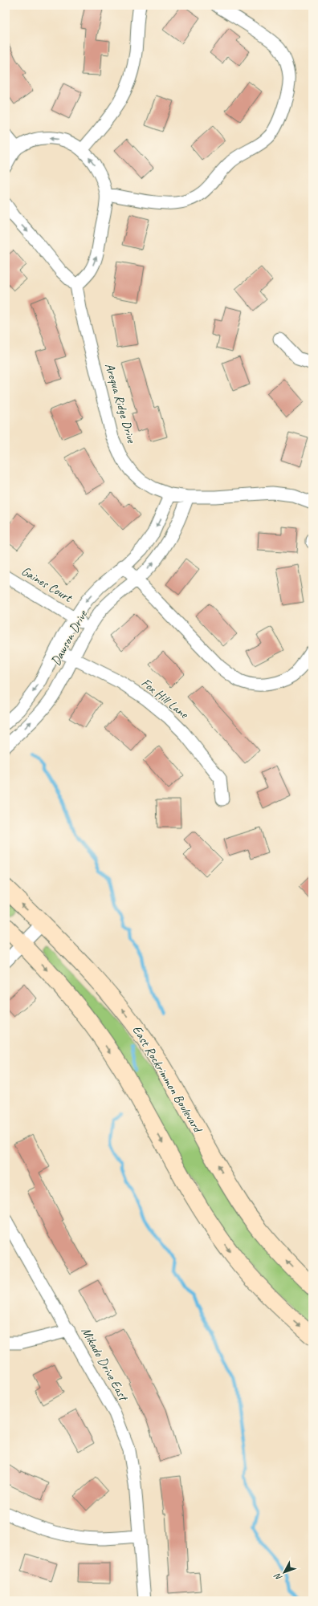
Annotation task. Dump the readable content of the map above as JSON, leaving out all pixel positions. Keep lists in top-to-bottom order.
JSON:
{
  "streets": {
    "main road": ["East Rockrimmon Boulevard"],
    "street": [
      "Arequa Ridge Drive",
      "Gaines Court",
      "Dawson Drive",
      "Fox Hill Lane",
      "Mikado Drive East"
    ]
  },
  "crossings": [
    ["Arequa Ridge Drive", "Dawson Drive"],
    ["Gaines Court", "Dawson Drive"],
    ["Dawson Drive", "Fox Hill Lane"]
  ],
  "north": "bottom left"
}
